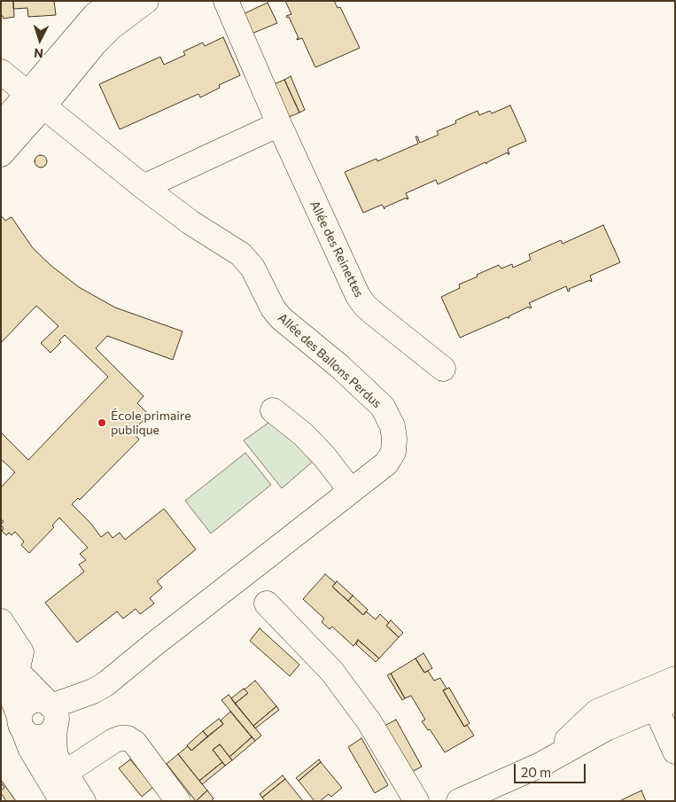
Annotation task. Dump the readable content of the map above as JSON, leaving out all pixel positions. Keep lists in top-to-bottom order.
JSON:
{
  "streets": {
    "street": ["Allée des Reinettes", "Allée des Ballons Perdus"]
  },
  "places": ["École primaire publique"],
  "scale_bar": "20 m",
  "north": "bottom"
}
